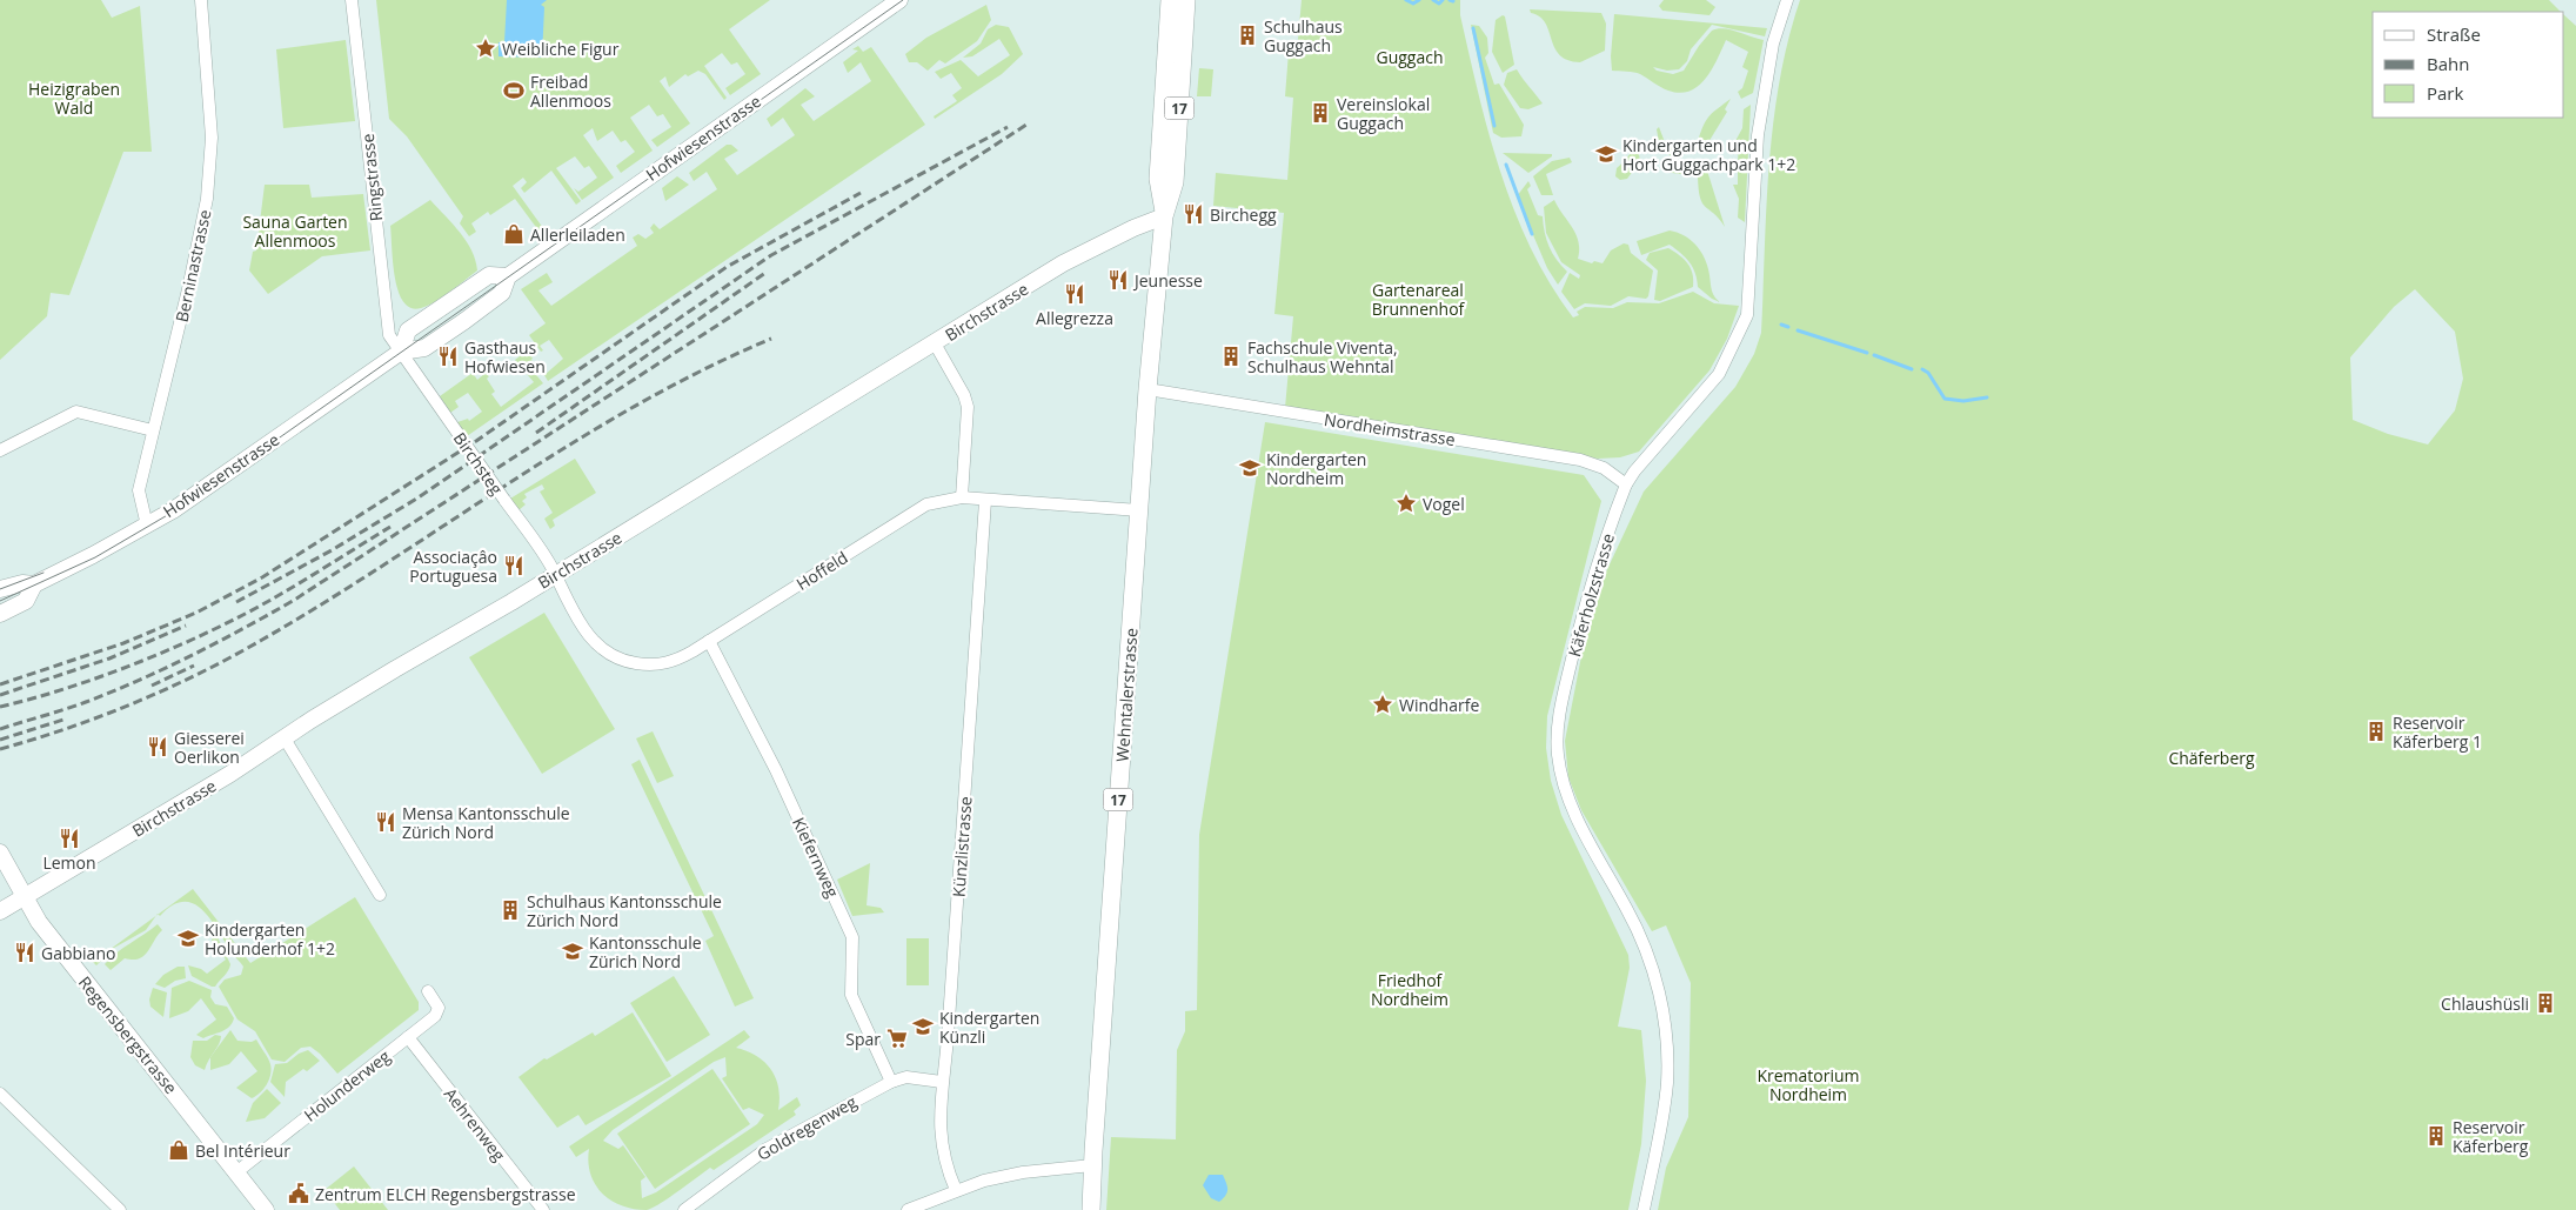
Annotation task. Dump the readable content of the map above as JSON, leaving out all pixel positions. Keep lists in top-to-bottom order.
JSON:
{
  "streets": {
    "main road": ["17", "Wehntalerstrasse"],
    "street": [
      "Hofwiesenstrasse",
      "Ringstrasse",
      "Berninastrasse",
      "Birchstrasse",
      "Nordheimstrasse",
      "Birchsteg",
      "Hoffeld",
      "Käferholzstrasse",
      "Künzlistrasse",
      "Kiefernweg",
      "Regensbergstrasse",
      "Holunderweg",
      "Aehrenweg",
      "Goldregenweg"
    ]
  },
  "crossings": [
    ["Hofwiesenstrasse", "Ringstrasse"],
    ["Hofwiesenstrasse", "Berninastrasse"],
    ["Hofwiesenstrasse", "Birchsteg"],
    ["Ringstrasse", "Birchsteg"],
    ["Birchstrasse", "Birchsteg"],
    ["Birchstrasse", "Hoffeld"],
    ["Birchstrasse", "Wehntalerstrasse"],
    ["Birchstrasse", "Regensbergstrasse"],
    ["Nordheimstrasse", "Käferholzstrasse"],
    ["Nordheimstrasse", "Wehntalerstrasse"],
    ["Birchsteg", "Hoffeld"],
    ["Hoffeld", "Wehntalerstrasse"],
    ["Hoffeld", "Künzlistrasse"],
    ["Hoffeld", "Kiefernweg"],
    ["Künzlistrasse", "Goldregenweg"],
    ["Kiefernweg", "Goldregenweg"],
    ["Regensbergstrasse", "Holunderweg"],
    ["Holunderweg", "Aehrenweg"]
  ],
  "parks": [
    "Guggach",
    "Heizigraben Wald",
    "Sauna Garten Allenmoos",
    "Gartenareal Brunnenhof",
    "Chäferberg",
    "Friedhof Nordheim",
    "Krematorium Nordheim"
  ],
  "places": {
    "building": [
      "Schulhaus Guggach",
      "Vereinslokal Guggach",
      "Fachschule Viventa, Schulhaus Wehntal",
      "Reservoir Käferberg 1",
      "Schulhaus Kantonsschule Zürich Nord",
      "Chlaushüsli",
      "Reservoir Käferberg"
    ],
    "place": ["Weibliche Figur", "Vogel", "Windharfe"],
    "sports": ["Freibad Allenmoos"],
    "school or university": [
      "Kindergarten und Hort Guggachpark 1+2",
      "Kindergarten Nordheim",
      "Kindergarten Holunderhof 1+2",
      "Kantonsschule Zürich Nord",
      "Kindergarten Künzli"
    ],
    "restaurant": [
      "Birchegg",
      "Jeunesse",
      "Allegrezza",
      "Gasthaus Hofwiesen",
      "Associaçâo Portuguesa",
      "Giesserei Oerlikon",
      "Mensa Kantonsschule Zürich Nord",
      "Lemon",
      "Gabbiano"
    ],
    "shop": ["Allerleiladen", "Bel Intérieur"],
    "supermarket": ["Spar"],
    "public building": ["Zentrum ELCH Regensbergstrasse"]
  },
  "legend": ["Straße", "Bahn", "Park"]
}
